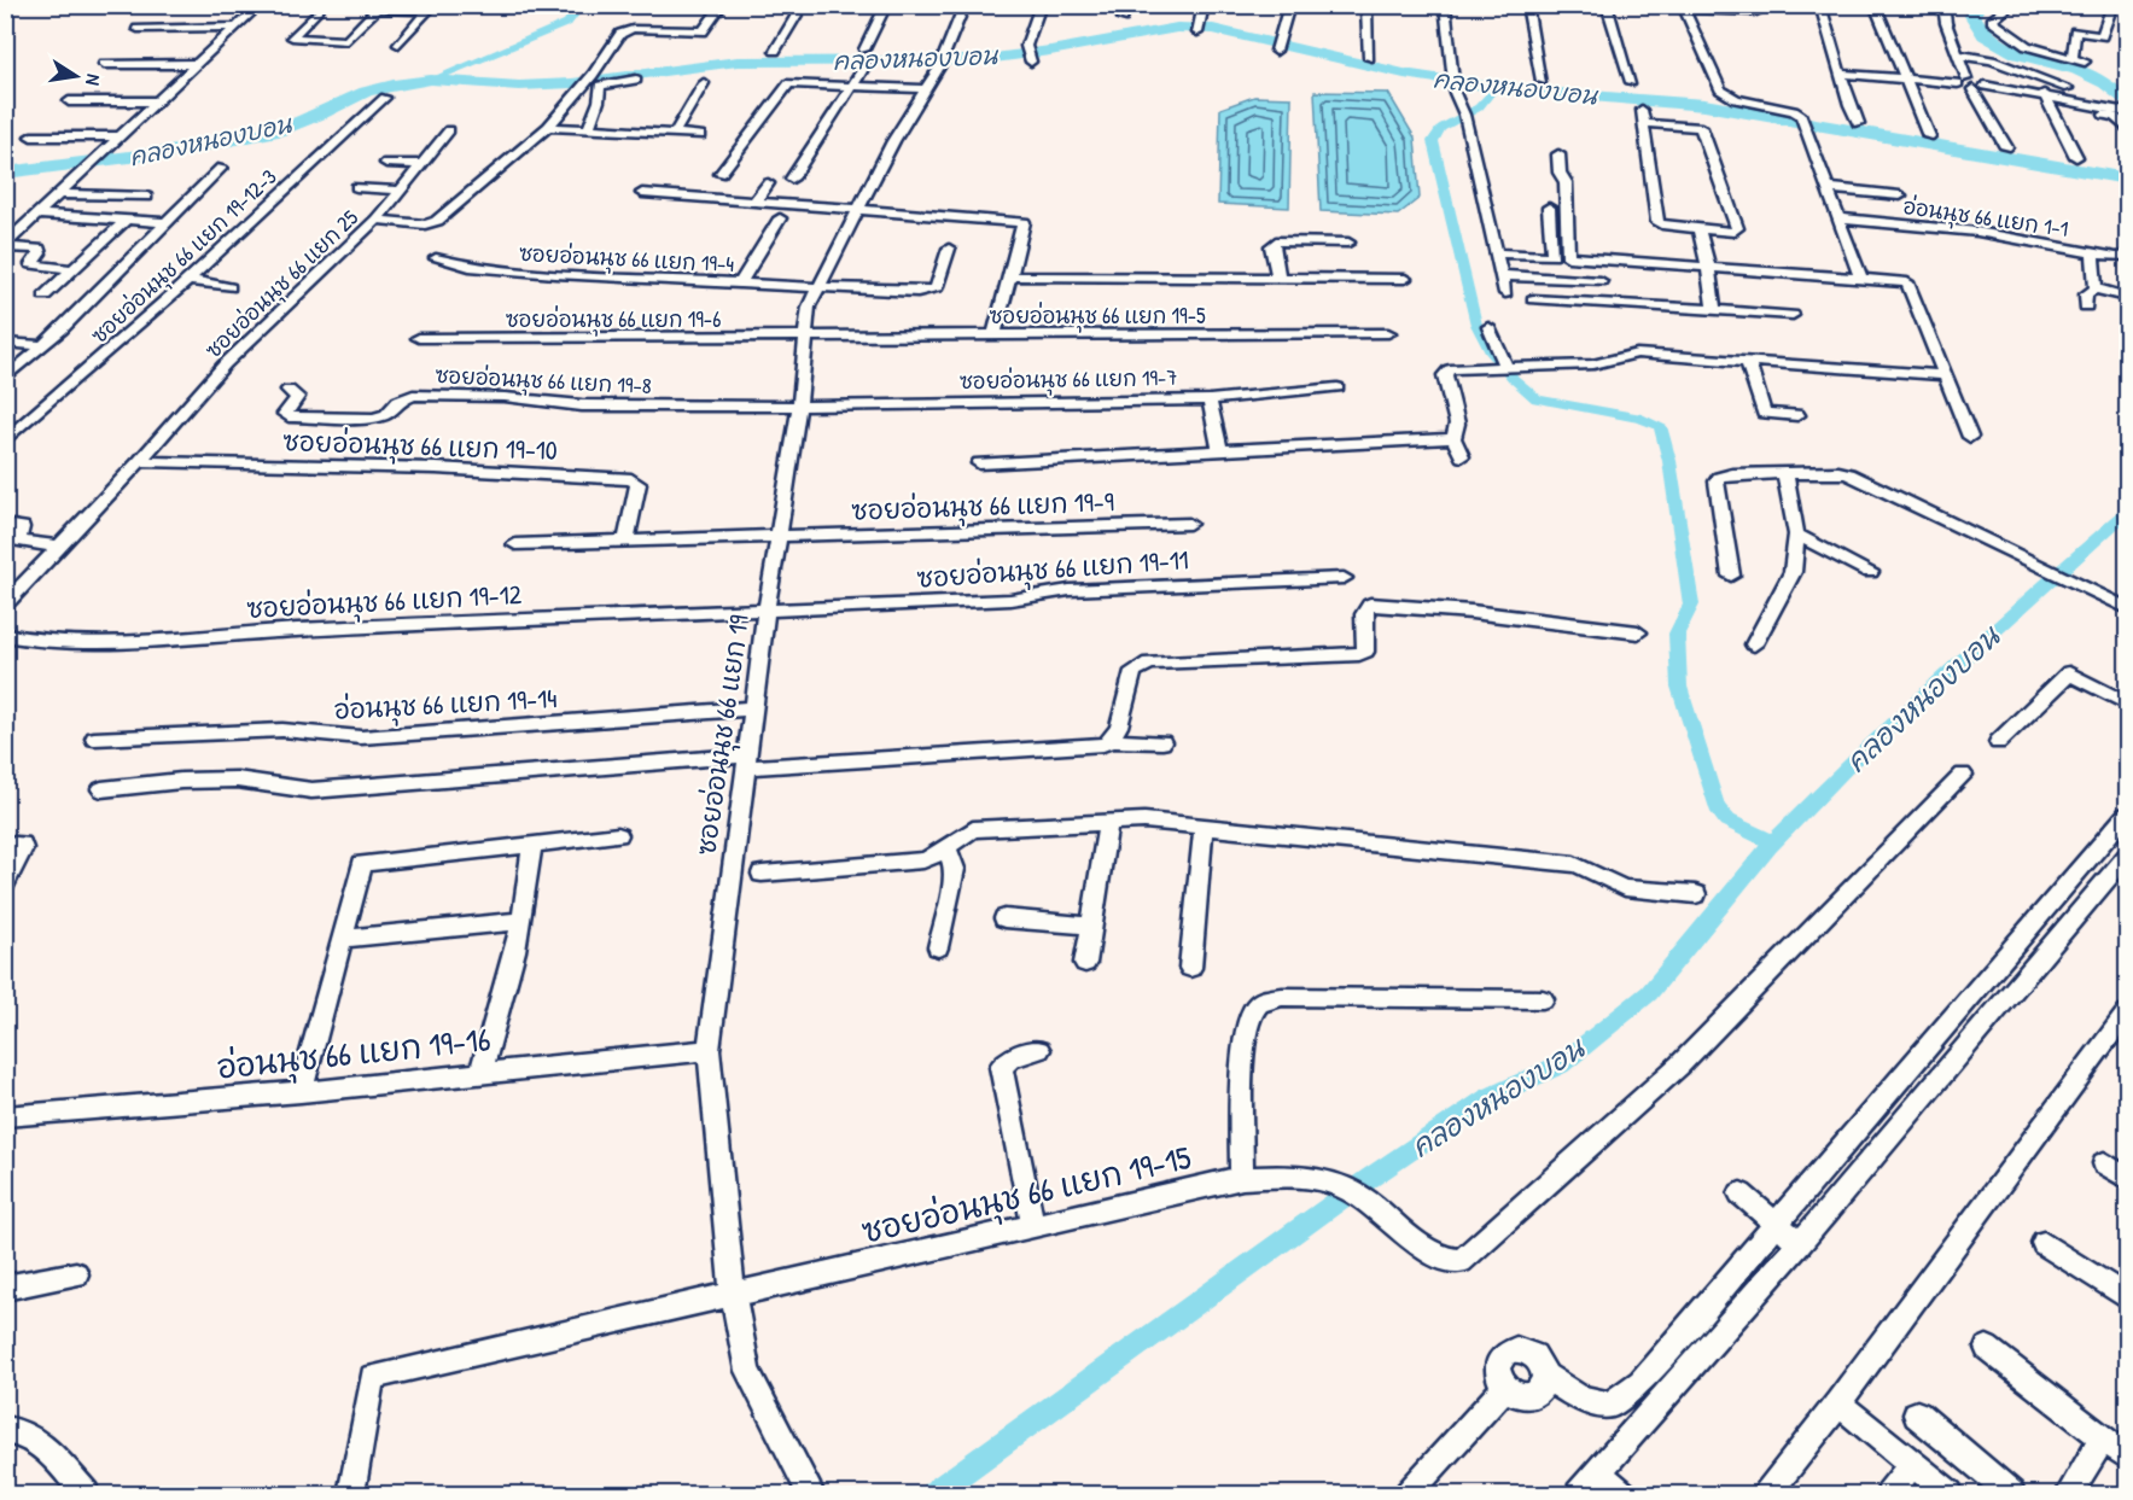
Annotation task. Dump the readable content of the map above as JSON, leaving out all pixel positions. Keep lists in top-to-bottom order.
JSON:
{
  "streets": {
    "street": [
      "อ่อนนุช 66 แยก 1-1",
      "ซอยอ่อนนุช 66 แยก 19-12-3",
      "ซอยอ่อนนุช 66 แยก 19-4",
      "ซอยอ่อนนุช 66 แยก 25",
      "ซอยอ่อนนุช 66 แยก 19-5",
      "ซอยอ่อนนุช 66 แยก 19-6",
      "ซอยอ่อนนุช 66 แยก 19-7",
      "ซอยอ่อนนุช 66 แยก 19-8",
      "ซอยอ่อนนุช 66 แยก 19-10",
      "ซอยอ่อนนุช 66 แยก 19-9",
      "ซอยอ่อนนุช 66 แยก 19-11",
      "ซอยอ่อนนุช 66 แยก 19-12",
      "อ่อนนุช 66 แยก 19-14",
      "ซอยอ่อนนุช 66 แยก 19",
      "อ่อนนุช 66 แยก 19-16",
      "ซอยอ่อนนุช 66 แยก 19-15"
    ]
  },
  "crossings": [
    ["ซอยอ่อนนุช 66 แยก 19-4", "ซอยอ่อนนุช 66 แยก 19"],
    ["ซอยอ่อนนุช 66 แยก 25", "ซอยอ่อนนุช 66 แยก 19-10"],
    ["ซอยอ่อนนุช 66 แยก 19-5", "ซอยอ่อนนุช 66 แยก 19-6"],
    ["ซอยอ่อนนุช 66 แยก 19-5", "ซอยอ่อนนุช 66 แยก 19"],
    ["ซอยอ่อนนุช 66 แยก 19-6", "ซอยอ่อนนุช 66 แยก 19"],
    ["ซอยอ่อนนุช 66 แยก 19-7", "ซอยอ่อนนุช 66 แยก 19-8"],
    ["ซอยอ่อนนุช 66 แยก 19-7", "ซอยอ่อนนุช 66 แยก 19"],
    ["ซอยอ่อนนุช 66 แยก 19-8", "ซอยอ่อนนุช 66 แยก 19"],
    ["ซอยอ่อนนุช 66 แยก 19-9", "ซอยอ่อนนุช 66 แยก 19"],
    ["ซอยอ่อนนุช 66 แยก 19-11", "ซอยอ่อนนุช 66 แยก 19-12"],
    ["ซอยอ่อนนุช 66 แยก 19-11", "ซอยอ่อนนุช 66 แยก 19"],
    ["ซอยอ่อนนุช 66 แยก 19-12", "ซอยอ่อนนุช 66 แยก 19"],
    ["อ่อนนุช 66 แยก 19-14", "ซอยอ่อนนุช 66 แยก 19"],
    ["ซอยอ่อนนุช 66 แยก 19", "อ่อนนุช 66 แยก 19-16"],
    ["ซอยอ่อนนุช 66 แยก 19", "ซอยอ่อนนุช 66 แยก 19-15"]
  ],
  "water": ["คลองหนองบอน"],
  "north": "right"
}
